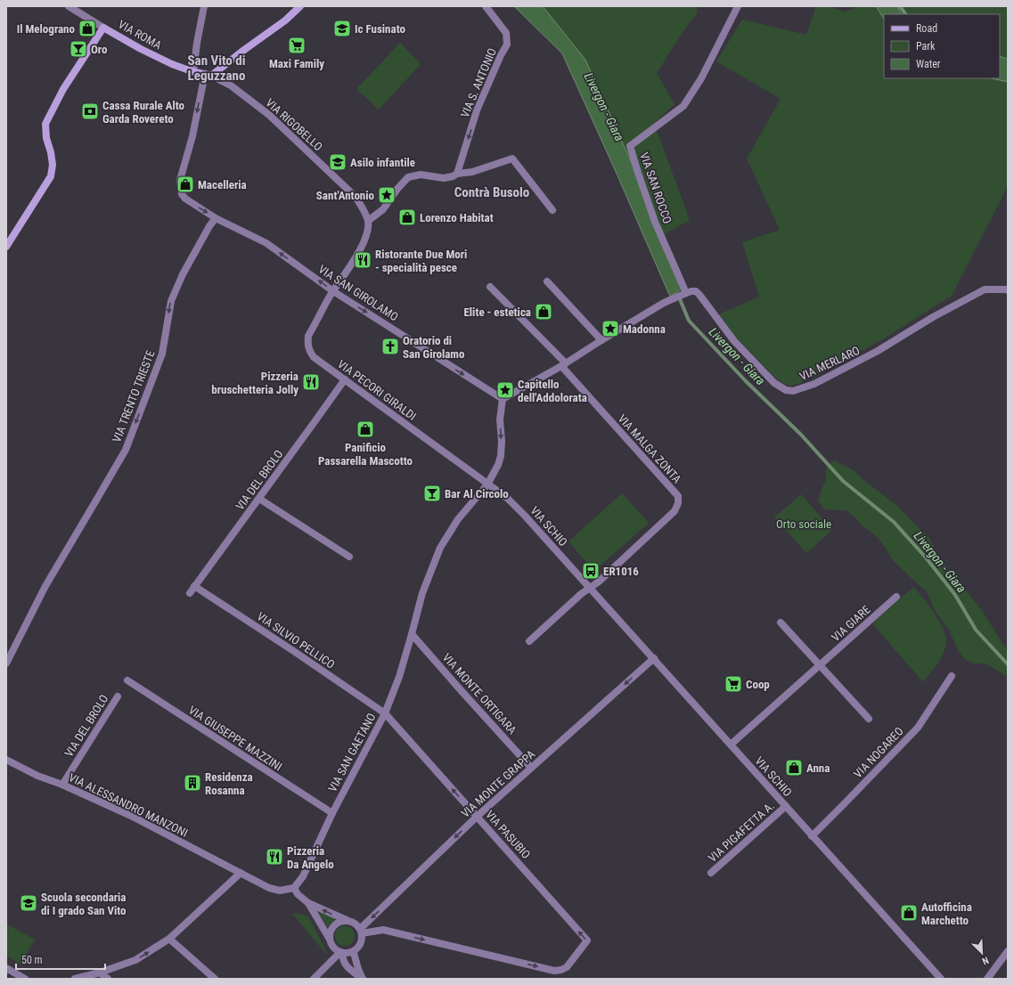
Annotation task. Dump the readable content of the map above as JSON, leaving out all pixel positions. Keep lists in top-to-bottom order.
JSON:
{
  "streets": {
    "main road": ["VIA ROMA"],
    "street": [
      "VIA S. ANTONIO",
      "VIA RIGOBELLO",
      "VIA SAN ROCCO",
      "VIA SAN GIROLAMO",
      "VIA MERLARO",
      "VIA PECORI GIRALDI",
      "VIA TRENTO TRIESTE",
      "VIA MALGA ZONTA",
      "VIA DEL BROLO",
      "VIA SCHIO",
      "VIA GIARE",
      "VIA SILVIO PELLICO",
      "VIA MONTE ORTIGARA",
      "VIA GIUSEPPE MAZZINI",
      "VIA SAN GAETANO",
      "VIA NOGAREO",
      "VIA MONTE GRAPPA",
      "VIA ALESSANDRO MANZONI",
      "VIA PIGAFETTA A.",
      "VIA PASUBIO"
    ]
  },
  "crossings": [
    ["VIA ROMA", "VIA RIGOBELLO"],
    ["VIA SAN ROCCO", "VIA MERLARO"],
    ["VIA SAN GIROLAMO", "VIA PECORI GIRALDI"],
    ["VIA SAN GIROLAMO", "VIA TRENTO TRIESTE"],
    ["VIA PECORI GIRALDI", "VIA DEL BROLO"],
    ["VIA PECORI GIRALDI", "VIA SCHIO"],
    ["VIA PECORI GIRALDI", "VIA SAN GAETANO"],
    ["VIA MALGA ZONTA", "VIA SCHIO"],
    ["VIA DEL BROLO", "VIA SILVIO PELLICO"],
    ["VIA DEL BROLO", "VIA ALESSANDRO MANZONI"],
    ["VIA SCHIO", "VIA GIARE"],
    ["VIA SCHIO", "VIA SAN GAETANO"],
    ["VIA SCHIO", "VIA NOGAREO"],
    ["VIA SCHIO", "VIA MONTE GRAPPA"],
    ["VIA SCHIO", "VIA PIGAFETTA A."],
    ["VIA SILVIO PELLICO", "VIA SAN GAETANO"],
    ["VIA SILVIO PELLICO", "VIA PASUBIO"],
    ["VIA MONTE ORTIGARA", "VIA SAN GAETANO"],
    ["VIA MONTE ORTIGARA", "VIA MONTE GRAPPA"],
    ["VIA GIUSEPPE MAZZINI", "VIA SAN GAETANO"],
    ["VIA SAN GAETANO", "VIA PASUBIO"],
    ["VIA MONTE GRAPPA", "VIA PASUBIO"]
  ],
  "one_way": ["VIA S. ANTONIO", "VIA TRENTO TRIESTE", "VIA MONTE GRAPPA"],
  "districts": ["San Vito di Leguzzano", "Contrà Busolo"],
  "water": ["Livergon - Giara"],
  "parks": ["Orto sociale"],
  "places": {
    "shop": [
      "Il Melograno",
      "Macelleria",
      "Lorenzo Habitat",
      "Elite - estetica",
      "Panificio Passarella Mascotto",
      "Anna",
      "Autofficina Marchetto"
    ],
    "school or university": ["Ic Fusinato", "Asilo infantile", "Scuola secondaria di I grado San Vito"],
    "supermarket": ["Maxi Family", "Coop"],
    "bar": ["Oro", "Bar Al Circolo"],
    "bank": ["Cassa Rurale Alto Garda Rovereto"],
    "place": ["Sant'Antonio", "Madonna", "Capitello dell'Addolorata"],
    "restaurant": ["Ristorante Due Mori - specialità pesce", "Pizzeria bruschetteria Jolly", "Pizzeria Da Angelo"],
    "church": ["Oratorio di San Girolamo"],
    "bus stop": ["ER1016"],
    "building": ["Residenza Rosanna"]
  },
  "legend": ["Road", "Park", "Water"],
  "scale_bar": "50 m",
  "north": "bottom right"
}
